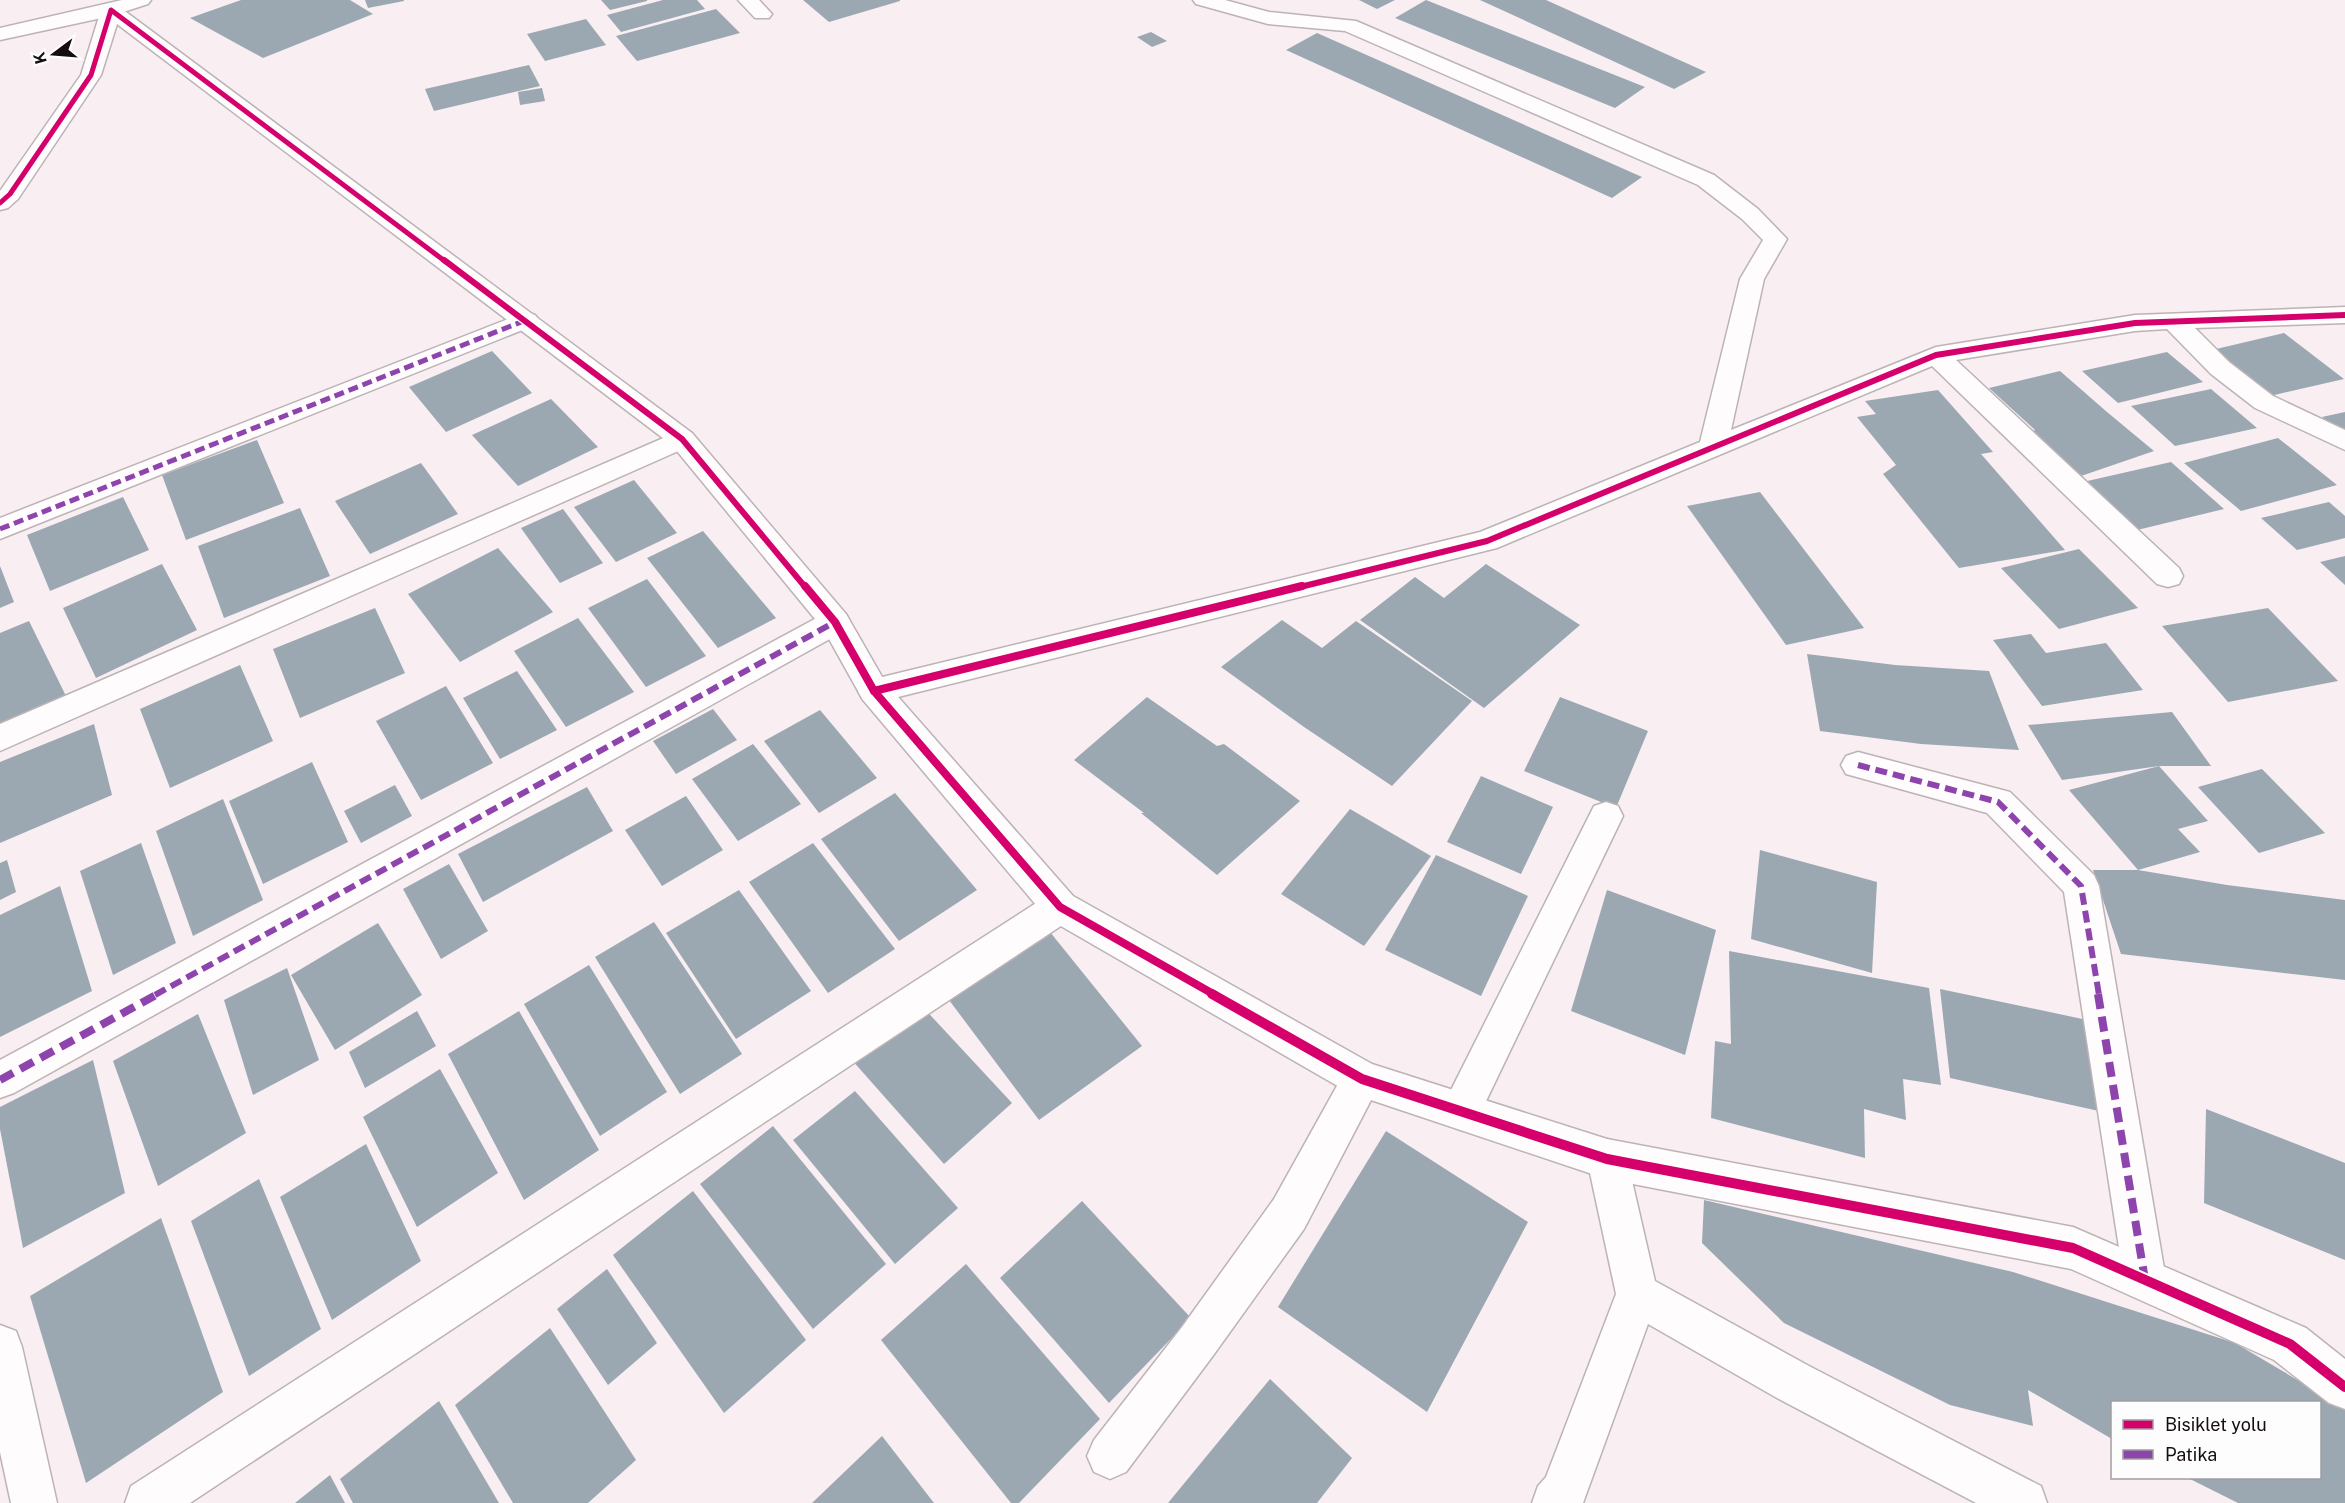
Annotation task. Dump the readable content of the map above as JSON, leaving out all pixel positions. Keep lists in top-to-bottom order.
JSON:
{
  "legend": ["Bisiklet yolu", "Patika"],
  "north": "left"
}
